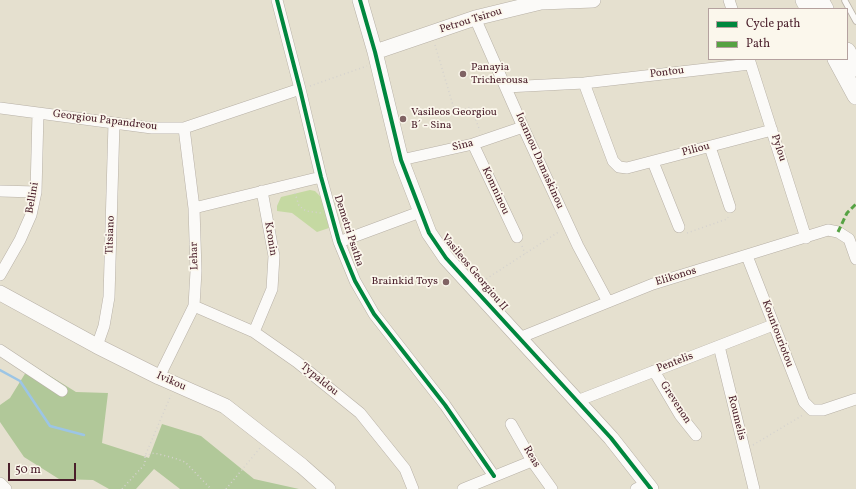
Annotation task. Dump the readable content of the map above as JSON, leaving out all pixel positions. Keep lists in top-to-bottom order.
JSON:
{
  "streets": {
    "street": [
      "Petrou Tsirou",
      "Pontou",
      "Georgiou Papandreou",
      "Sina",
      "Pylou",
      "Piliou",
      "Ioannou Damaskinou",
      "Komninou",
      "Bellini",
      "Demetri Psatha",
      "Titsiano",
      "Kronin",
      "Lehar",
      "Vasileos Georgiou II",
      "Elikonos",
      "Kountouriotou",
      "Pentelis",
      "Typaldou",
      "Ivikou",
      "Grevenon",
      "Roumelis",
      "Reas"
    ]
  },
  "crossings": [
    ["Petrou Tsirou", "Ioannou Damaskinou"],
    ["Petrou Tsirou", "Vasileos Georgiou II"],
    ["Pontou", "Pylou"],
    ["Pontou", "Piliou"],
    ["Pontou", "Ioannou Damaskinou"],
    ["Georgiou Papandreou", "Bellini"],
    ["Georgiou Papandreou", "Demetri Psatha"],
    ["Georgiou Papandreou", "Titsiano"],
    ["Georgiou Papandreou", "Lehar"],
    ["Sina", "Ioannou Damaskinou"],
    ["Sina", "Komninou"],
    ["Sina", "Vasileos Georgiou II"],
    ["Pylou", "Piliou"],
    ["Pylou", "Elikonos"],
    ["Ioannou Damaskinou", "Elikonos"],
    ["Titsiano", "Ivikou"],
    ["Kronin", "Typaldou"],
    ["Lehar", "Typaldou"],
    ["Lehar", "Ivikou"],
    ["Vasileos Georgiou II", "Elikonos"],
    ["Vasileos Georgiou II", "Pentelis"],
    ["Elikonos", "Kountouriotou"],
    ["Kountouriotou", "Pentelis"],
    ["Pentelis", "Grevenon"],
    ["Pentelis", "Roumelis"]
  ],
  "places": ["Panayia Tricherousa", "Vasileos Georgiou B´ - Sina", "Brainkid Toys"],
  "legend": ["Cycle path", "Path"],
  "scale_bar": "50 m"
}
